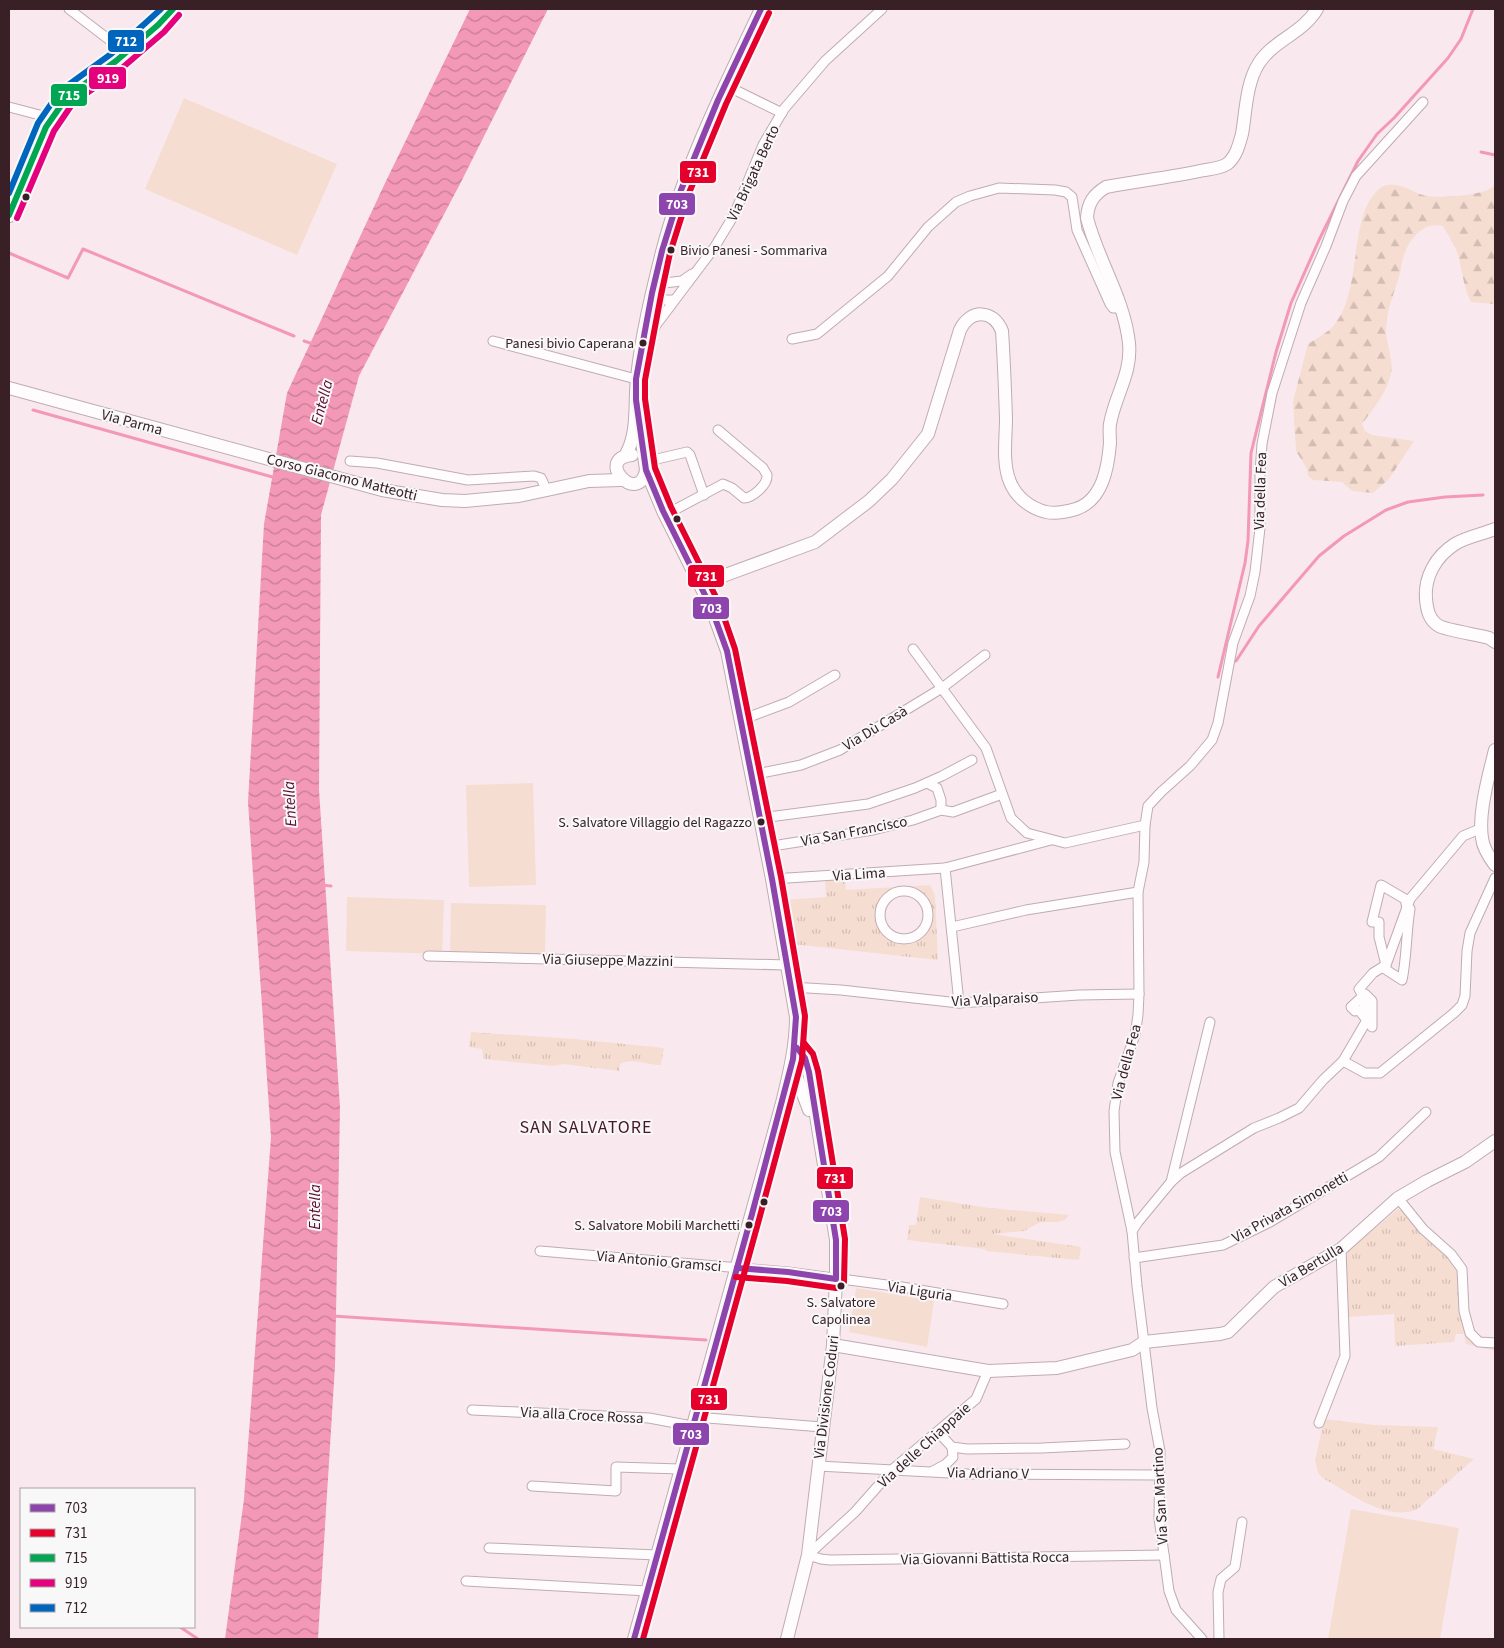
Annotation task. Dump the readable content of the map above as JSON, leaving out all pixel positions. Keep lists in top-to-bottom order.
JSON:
{
  "streets": {
    "street": [
      "Via Brigata Berto",
      "Via Parma",
      "Corso Giacomo Matteotti",
      "Via della Fea",
      "Via Dù Casà",
      "Via San Francisco",
      "Via Lima",
      "Via Giuseppe Mazzini",
      "Via Valparaiso",
      "Via Privata Simonetti",
      "Via Antonio Gramsci",
      "Via Bertulla",
      "Via Liguria",
      "Via Divisione Coduri",
      "Via alla Croce Rossa",
      "Via delle Chiappaie",
      "Via Adriano V",
      "Via San Martino",
      "Via Giovanni Battista Rocca"
    ]
  },
  "crossings": [
    ["Via Parma", "Corso Giacomo Matteotti"],
    ["Via della Fea", "Via Valparaiso"],
    ["Via della Fea", "Via Privata Simonetti"],
    ["Via della Fea", "Via San Martino"],
    ["Via Privata Simonetti", "Via San Martino"],
    ["Via Antonio Gramsci", "Via Liguria"],
    ["Via Antonio Gramsci", "Via Divisione Coduri"],
    ["Via Bertulla", "Via Divisione Coduri"],
    ["Via Bertulla", "Via delle Chiappaie"],
    ["Via Bertulla", "Via San Martino"],
    ["Via Liguria", "Via Divisione Coduri"],
    ["Via Divisione Coduri", "Via alla Croce Rossa"],
    ["Via Divisione Coduri", "Via delle Chiappaie"],
    ["Via Divisione Coduri", "Via Adriano V"],
    ["Via Divisione Coduri", "Via Giovanni Battista Rocca"],
    ["Via delle Chiappaie", "Via Adriano V"],
    ["Via delle Chiappaie", "Via Giovanni Battista Rocca"],
    ["Via Adriano V", "Via San Martino"],
    ["Via San Martino", "Via Giovanni Battista Rocca"]
  ],
  "districts": ["SAN SALVATORE"],
  "water": ["Entella"],
  "places": [
    "Bivio Panesi - Sommariva",
    "Panesi bivio Caperana",
    "S. Salvatore Villaggio del Ragazzo",
    "S. Salvatore Mobili Marchetti",
    "S. Salvatore Capolinea"
  ],
  "lines": [
    "transit line 703",
    "transit line 715",
    "transit line 712",
    "transit line 731",
    "transit line 919"
  ],
  "legend": [
    "703",
    "731",
    "715",
    "919",
    "712"
  ]
}
